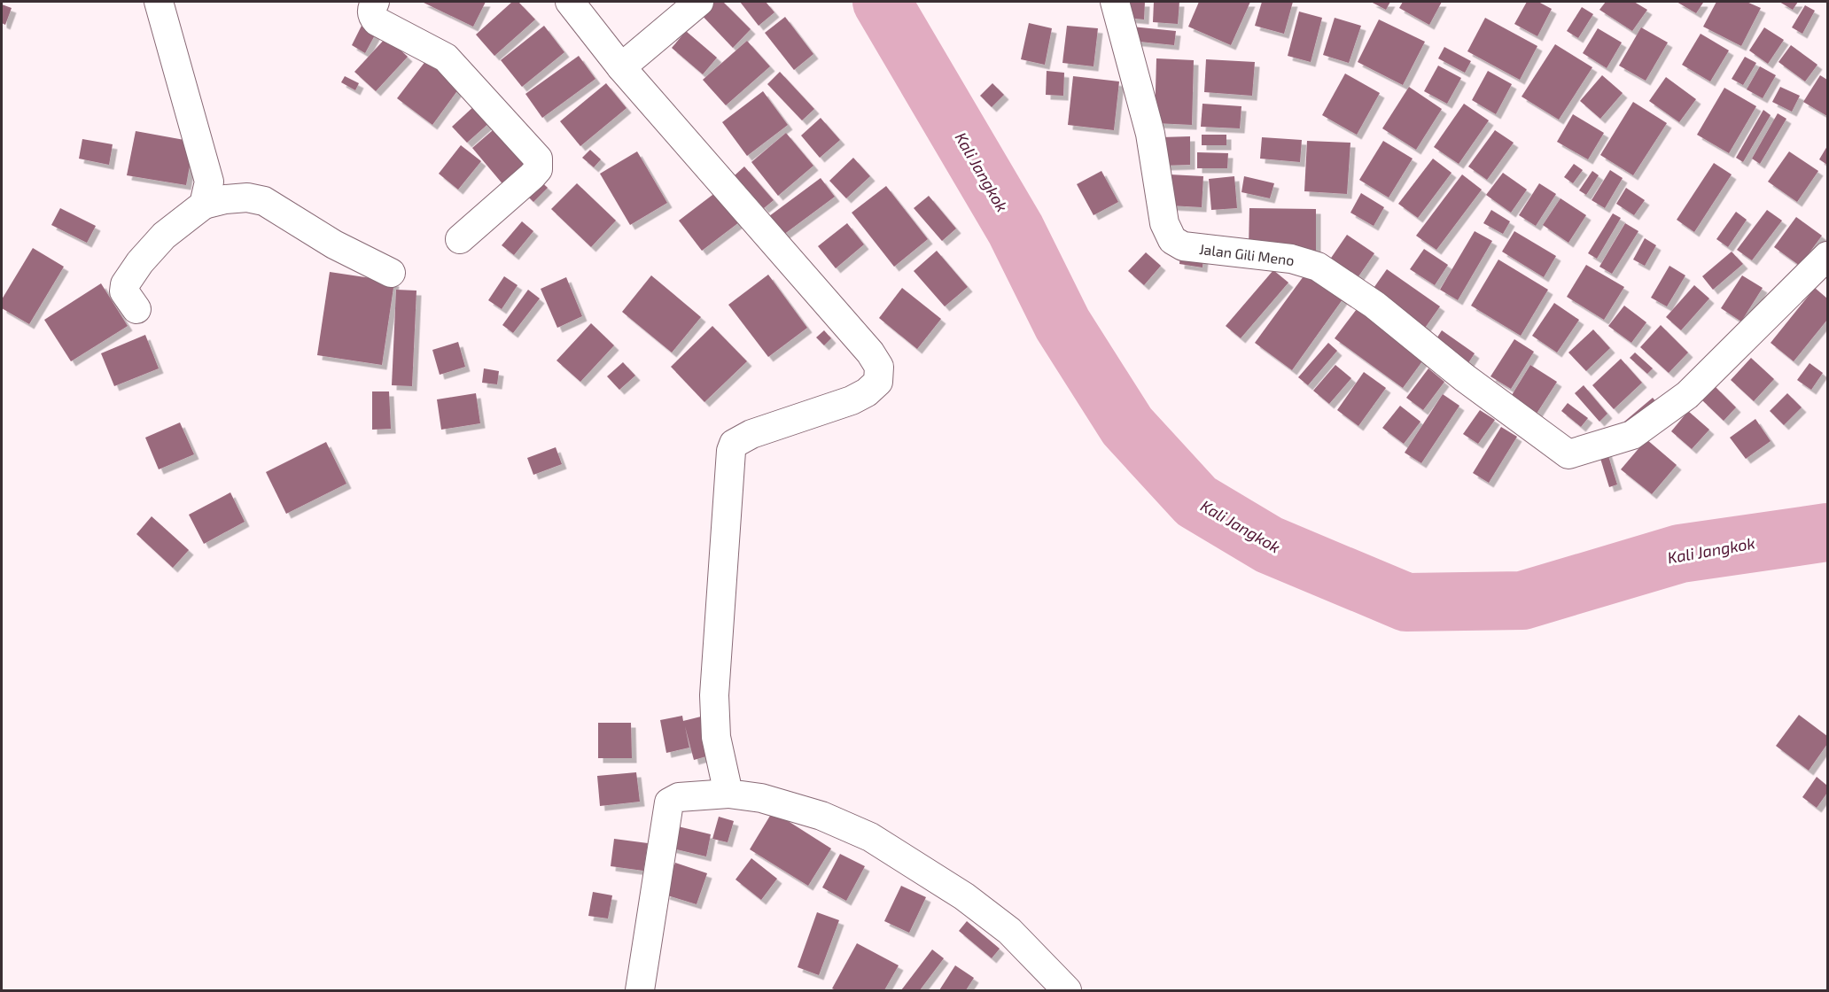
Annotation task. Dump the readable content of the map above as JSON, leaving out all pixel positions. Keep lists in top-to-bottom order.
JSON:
{
  "streets": {
    "street": ["Jalan Gili Meno"]
  },
  "water": ["Kali Jangkok"]
}
